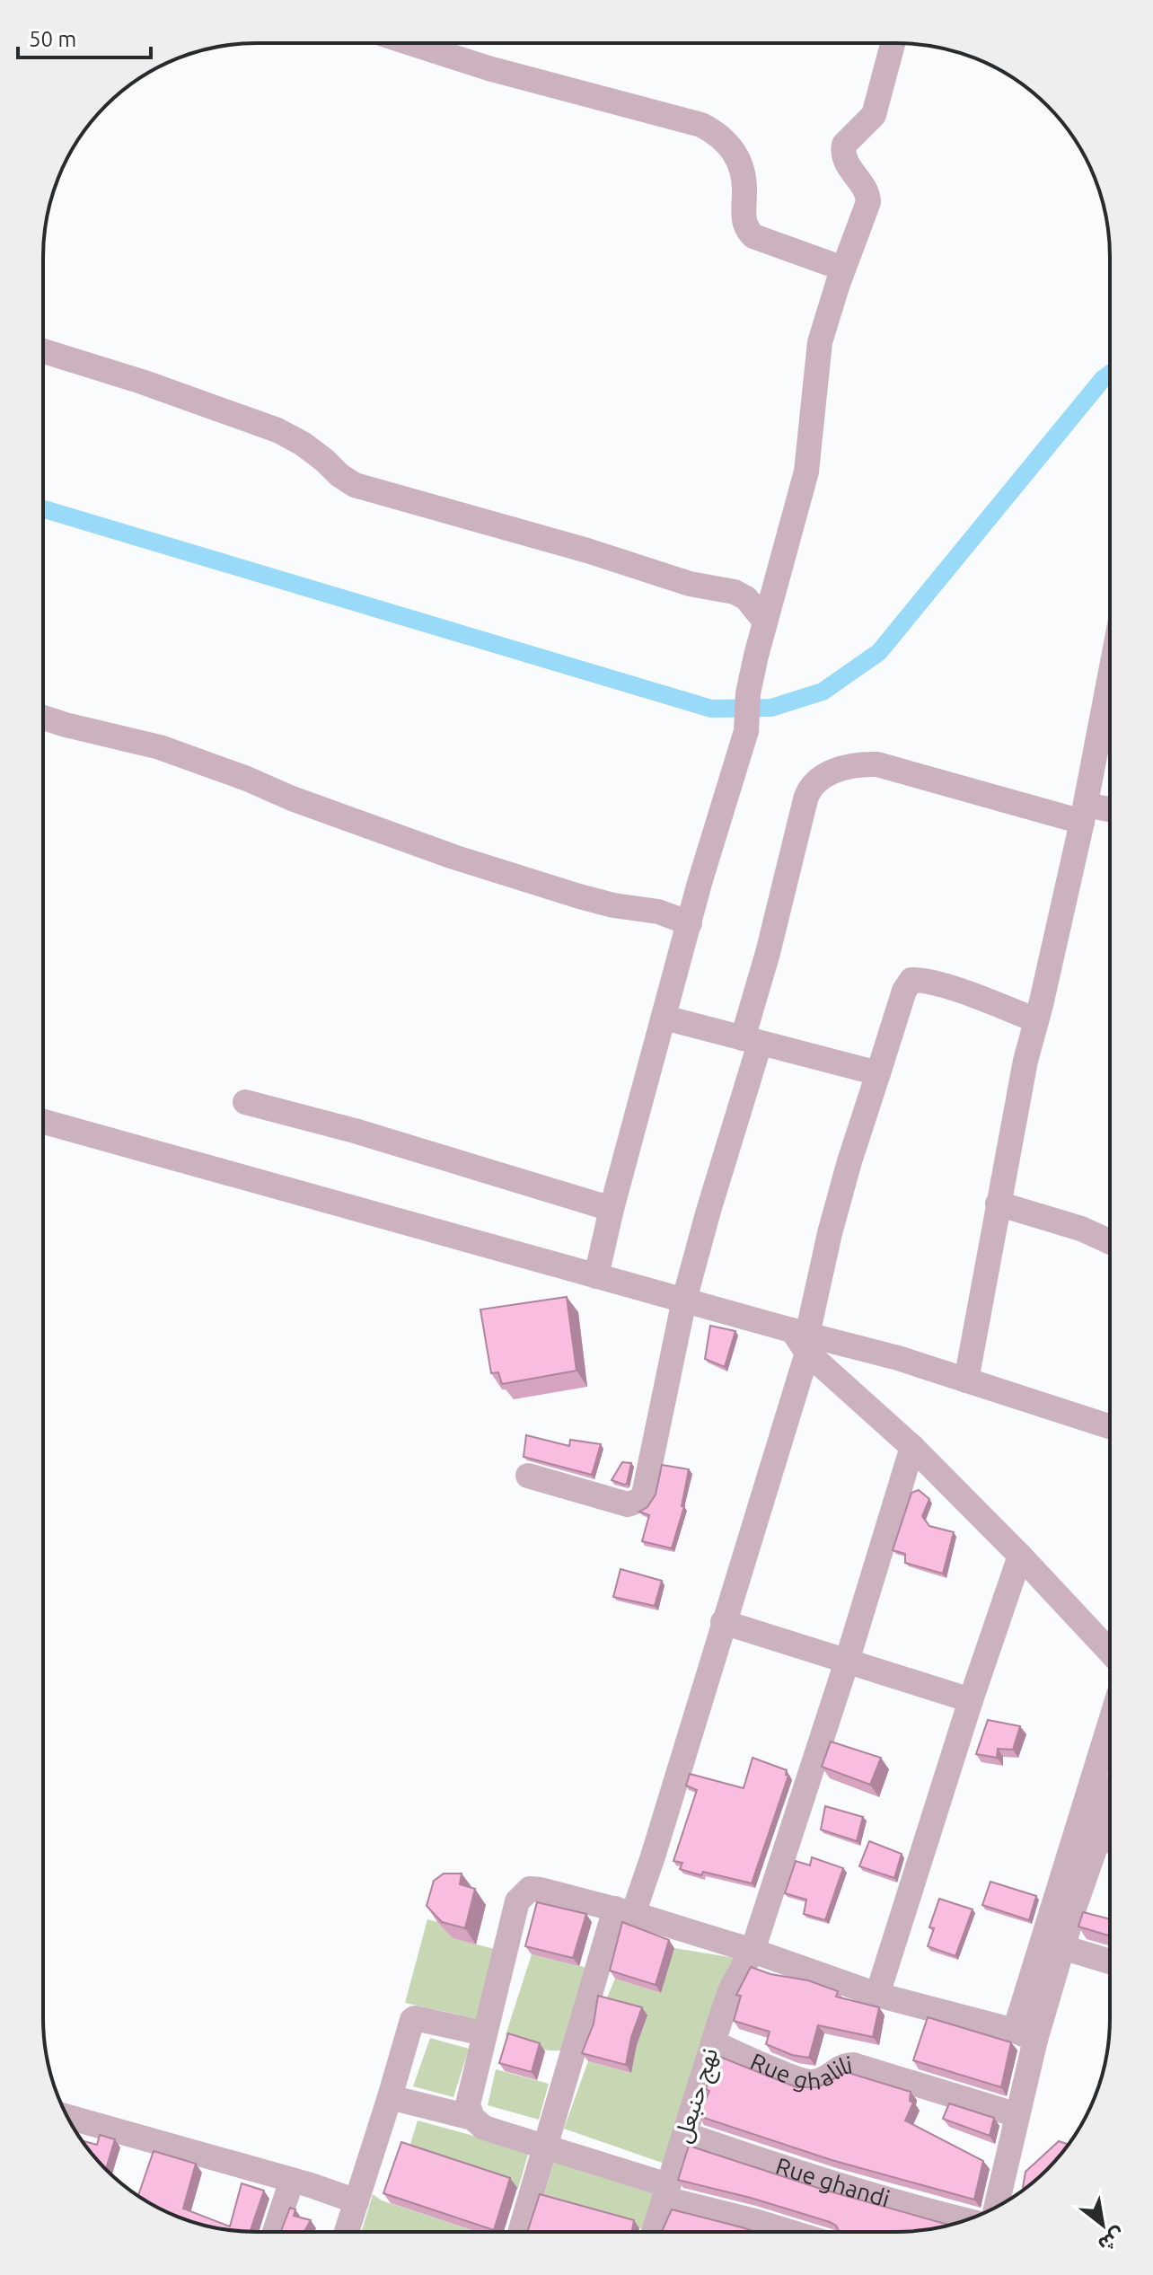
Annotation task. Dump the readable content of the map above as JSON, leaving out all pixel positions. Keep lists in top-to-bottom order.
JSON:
{
  "streets": {
    "street": ["Rue ghalili", "نهج حنبعل", "Rue ghandi"]
  },
  "crossings": [
    ["Rue ghalili", "نهج حنبعل"],
    ["نهج حنبعل", "Rue ghandi"]
  ],
  "scale_bar": "50 m",
  "north": "bottom right"
}
